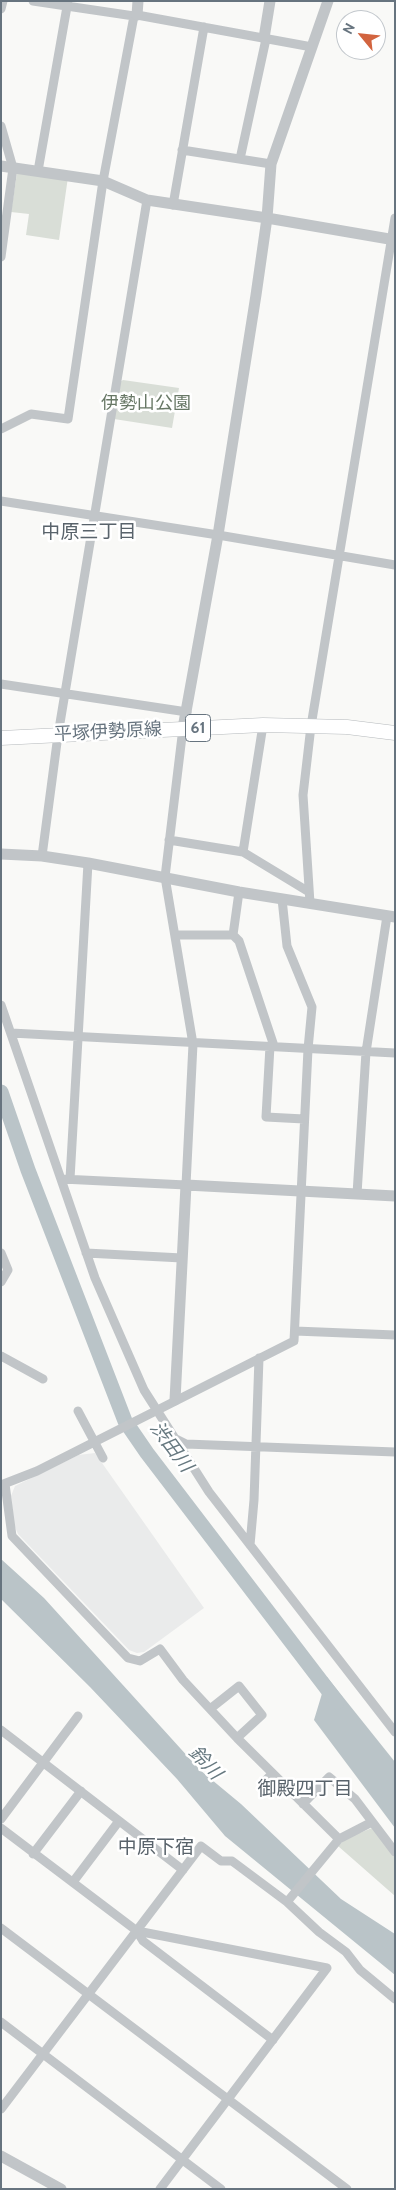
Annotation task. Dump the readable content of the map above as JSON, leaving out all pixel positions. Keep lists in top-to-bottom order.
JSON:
{
  "streets": {
    "main road": ["61", "平塚伊勢原線"]
  },
  "districts": ["中原三丁目", "御殿四丁目", "中原下宿"],
  "water": ["渋田川", "鈴川"],
  "parks": ["伊勢山公園"],
  "north": "top left"
}
